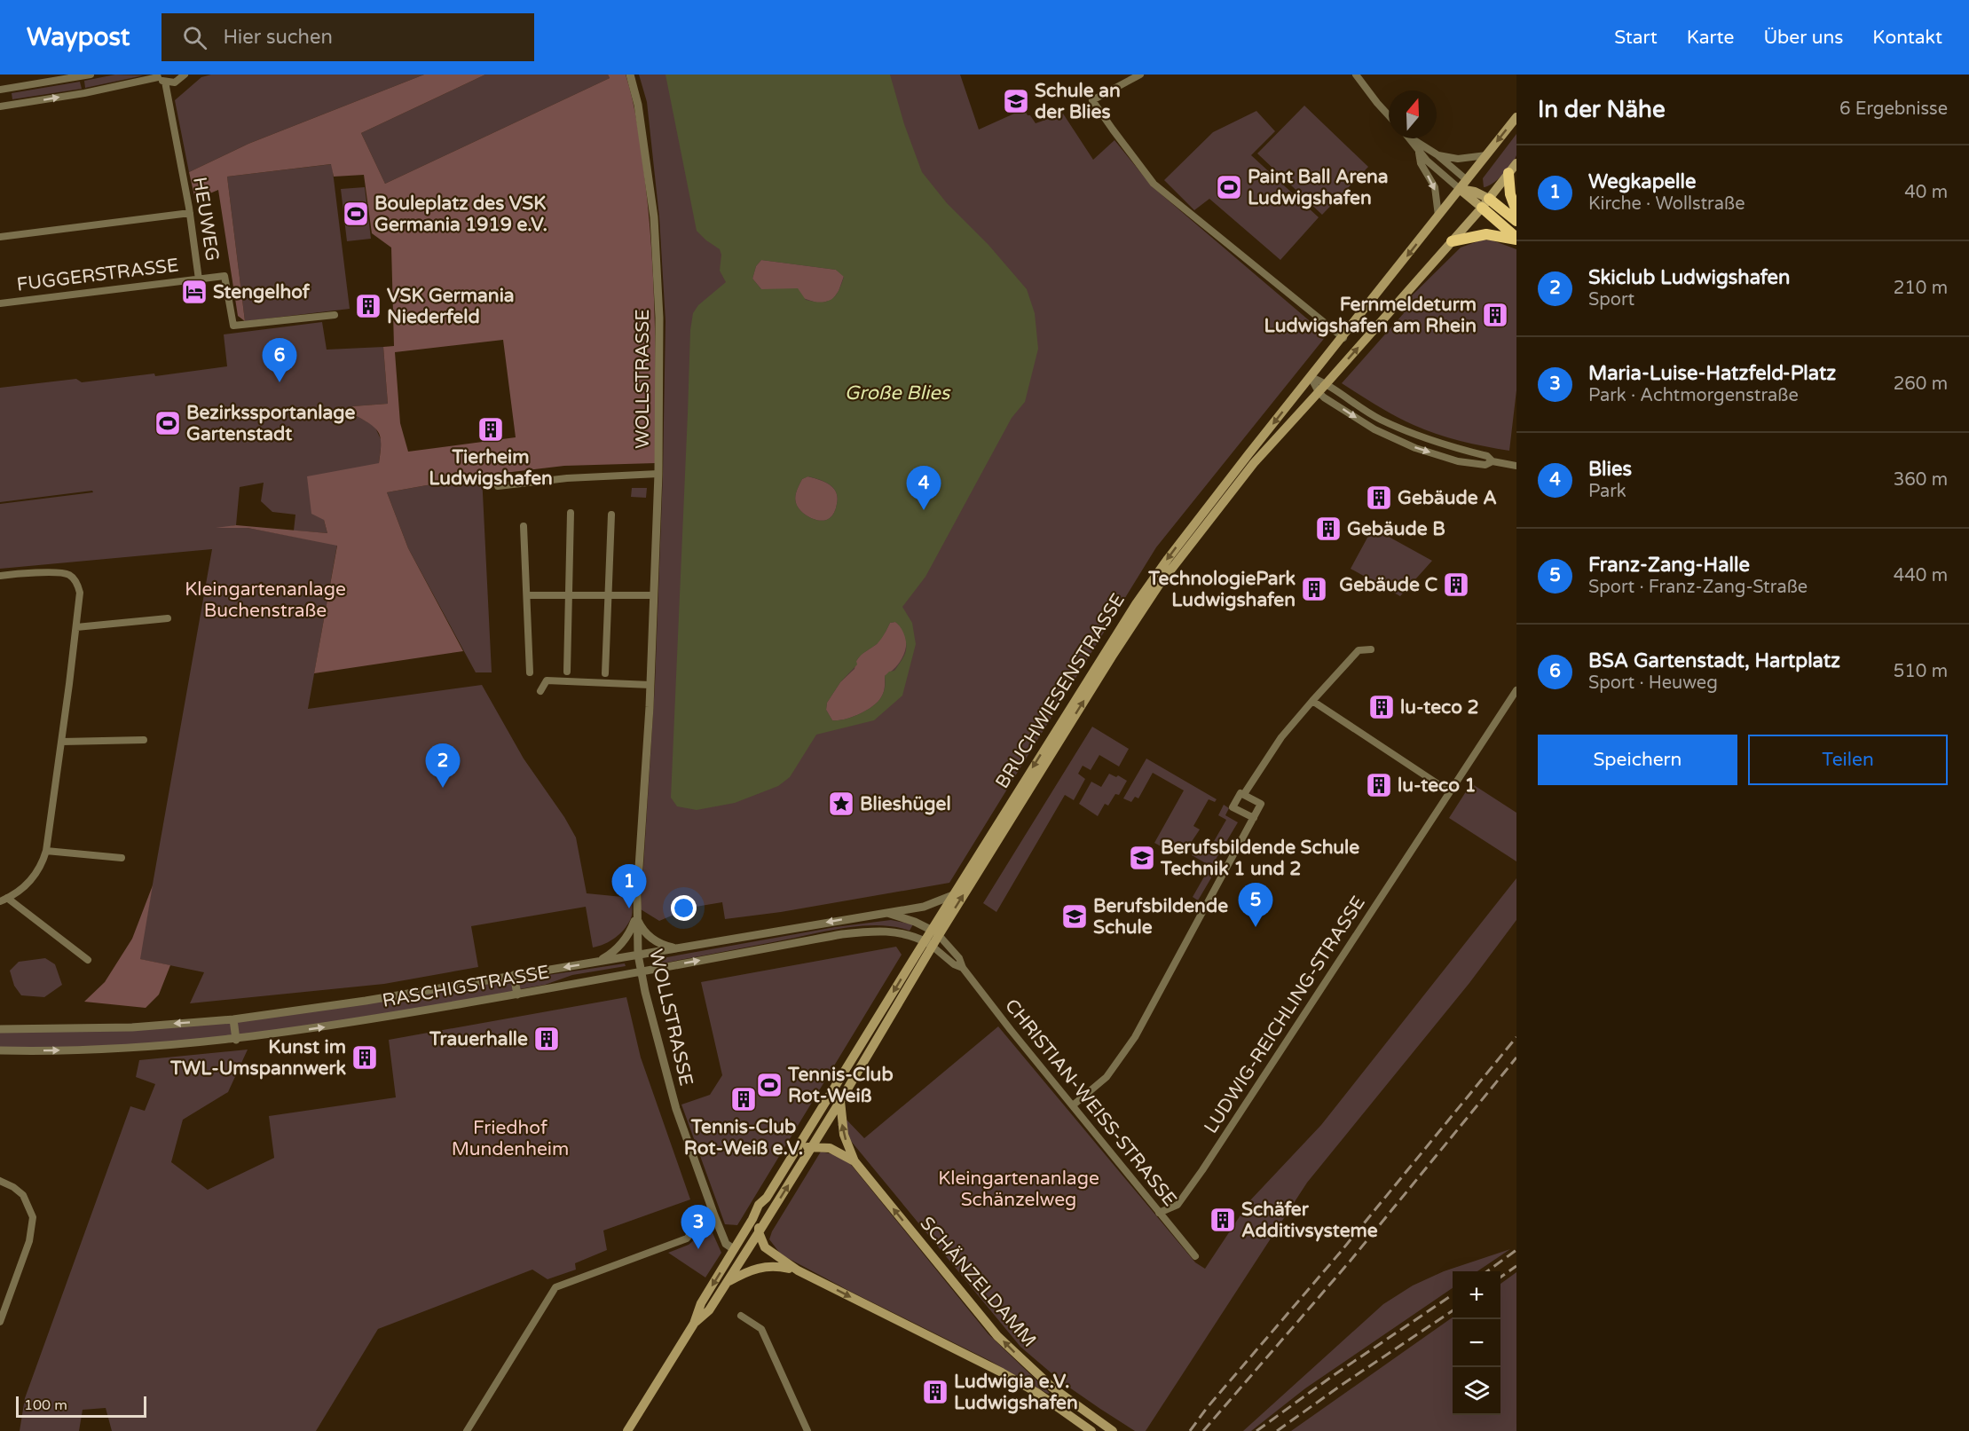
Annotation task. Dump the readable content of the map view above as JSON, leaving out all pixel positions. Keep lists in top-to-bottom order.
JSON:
{
  "streets": {
    "main road": ["BRUCHWIESENSTRASSE", "SCHÄNZELDAMM"],
    "street": [
      "HEUWEG",
      "FUGGERSTRASSE",
      "WOLLSTRASSE",
      "RASCHIGSTRASSE",
      "LUDWIG-REICHLING-STRASSE",
      "CHRISTIAN-WEISS-STRASSE"
    ]
  },
  "crossings": [
    ["HEUWEG", "FUGGERSTRASSE"],
    ["WOLLSTRASSE", "BRUCHWIESENSTRASSE"],
    ["WOLLSTRASSE", "RASCHIGSTRASSE"],
    ["BRUCHWIESENSTRASSE", "RASCHIGSTRASSE"],
    ["BRUCHWIESENSTRASSE", "CHRISTIAN-WEISS-STRASSE"],
    ["BRUCHWIESENSTRASSE", "SCHÄNZELDAMM"],
    ["RASCHIGSTRASSE", "CHRISTIAN-WEISS-STRASSE"],
    ["LUDWIG-REICHLING-STRASSE", "CHRISTIAN-WEISS-STRASSE"]
  ],
  "water": ["Große Blies"],
  "parks": ["Kleingartenanlage Buchenstraße", "Friedhof Mundenheim", "Kleingartenanlage Schänzelweg"],
  "places": {
    "school or university": ["Schule an der Blies", "Berufsbildende Schule Technik 1 und 2", "Berufsbildende Schule"],
    "sports": [
      "Paint Ball Arena Ludwigshafen",
      "Bouleplatz des VSK Germania 1919 e.V.",
      "Bezirkssportanlage Gartenstadt",
      "Tennis-Club Rot-Weiß"
    ],
    "hotel": ["Stengelhof"],
    "building": [
      "VSK Germania Niederfeld",
      "Fernmeldeturm Ludwigshafen am Rhein",
      "Tierheim Ludwigshafen",
      "Gebäude A",
      "Gebäude B",
      "Gebäude C",
      "TechnologiePark Ludwigshafen",
      "lu-teco 2",
      "lu-teco 1",
      "Trauerhalle",
      "Kunst im TWL-Umspannwerk",
      "Tennis-Club Rot-Weiß e.V.",
      "Schäfer Additivsysteme",
      "Ludwigia e.V. Ludwigshafen"
    ],
    "place": ["Blieshügel"]
  },
  "scale_bar": "100 m",
  "north": "top",
  "page": {
    "header": "Waypost",
    "search": "Hier suchen",
    "nav": [
      "Start",
      "Karte",
      "Über uns",
      "Kontakt"
    ],
    "heading": ["In der Nähe", "6 Ergebnisse"],
    "list": [
      {
        "mark": "1",
        "name": "Wegkapelle",
        "note": "Kirche · Wollstraße",
        "value": "40 m"
      },
      {
        "mark": "2",
        "name": "Skiclub Ludwigshafen",
        "note": "Sport",
        "value": "210 m"
      },
      {
        "mark": "3",
        "name": "Maria-Luise-Hatzfeld-Platz",
        "note": "Park · Achtmorgenstraße",
        "value": "260 m"
      },
      {
        "mark": "4",
        "name": "Blies",
        "note": "Park",
        "value": "360 m"
      },
      {
        "mark": "5",
        "name": "Franz-Zang-Halle",
        "note": "Sport · Franz-Zang-Straße",
        "value": "440 m"
      },
      {
        "mark": "6",
        "name": "BSA Gartenstadt, Hartplatz",
        "note": "Sport · Heuweg",
        "value": "510 m"
      }
    ],
    "pins": [
      "6",
      "4",
      "2",
      "1",
      "5",
      "3"
    ],
    "buttons": ["Speichern", "Teilen"],
    "map_buttons": ["+", "−"],
    "scale": "100 m"
  }
}
